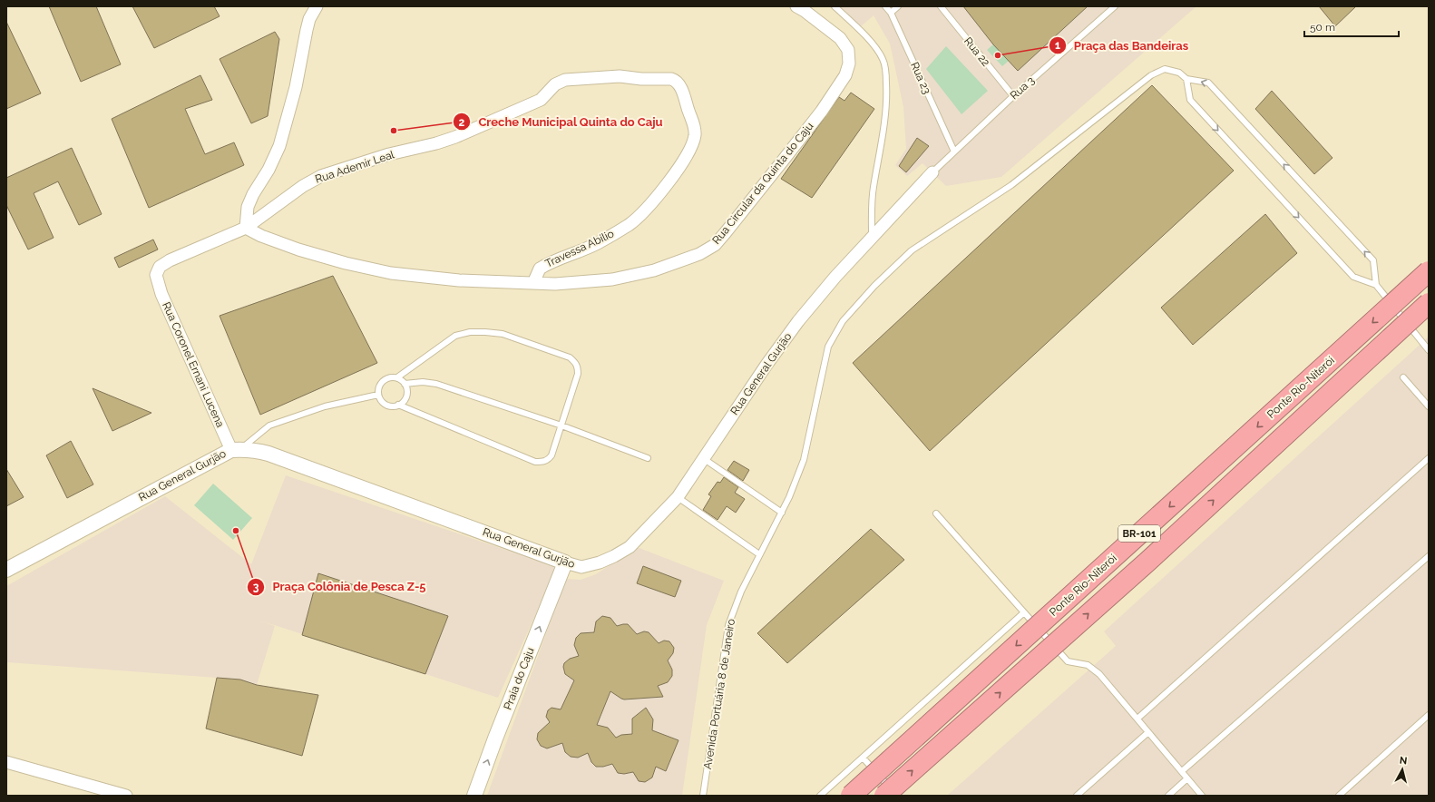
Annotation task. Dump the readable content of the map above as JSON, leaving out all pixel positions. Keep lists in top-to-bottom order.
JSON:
{
  "streets": {
    "highway": ["Ponte Rio-Niterói", "BR-101"],
    "street": [
      "Rua Ademir Leal",
      "Rua Circular da Quinta do Caju",
      "Travessa Abilio",
      "Rua Coronel Ernani Lucena",
      "Rua General Gurjão",
      "Praia do Caju"
    ],
    "lane": [
      "Rua 22",
      "Rua 23",
      "Rua 3",
      "Avenida Portuária 8 de Janeiro"
    ]
  },
  "crossings": [
    ["Rua 22", "Rua 3"],
    ["Rua 23", "Rua 3"],
    ["Rua 3", "Rua General Gurjão"],
    ["Rua Ademir Leal", "Rua Circular da Quinta do Caju"],
    ["Rua Ademir Leal", "Travessa Abilio"],
    ["Rua Ademir Leal", "Rua Coronel Ernani Lucena"],
    ["Rua Circular da Quinta do Caju", "Travessa Abilio"],
    ["Rua Coronel Ernani Lucena", "Rua General Gurjão"],
    ["Rua General Gurjão", "Praia do Caju"]
  ],
  "one_way": ["Praia do Caju"],
  "places": ["Praça das Bandeiras", "Creche Municipal Quinta do Caju", "Praça Colônia de Pesca Z-5"],
  "scale_bar": "50 m",
  "north": "top"
}
